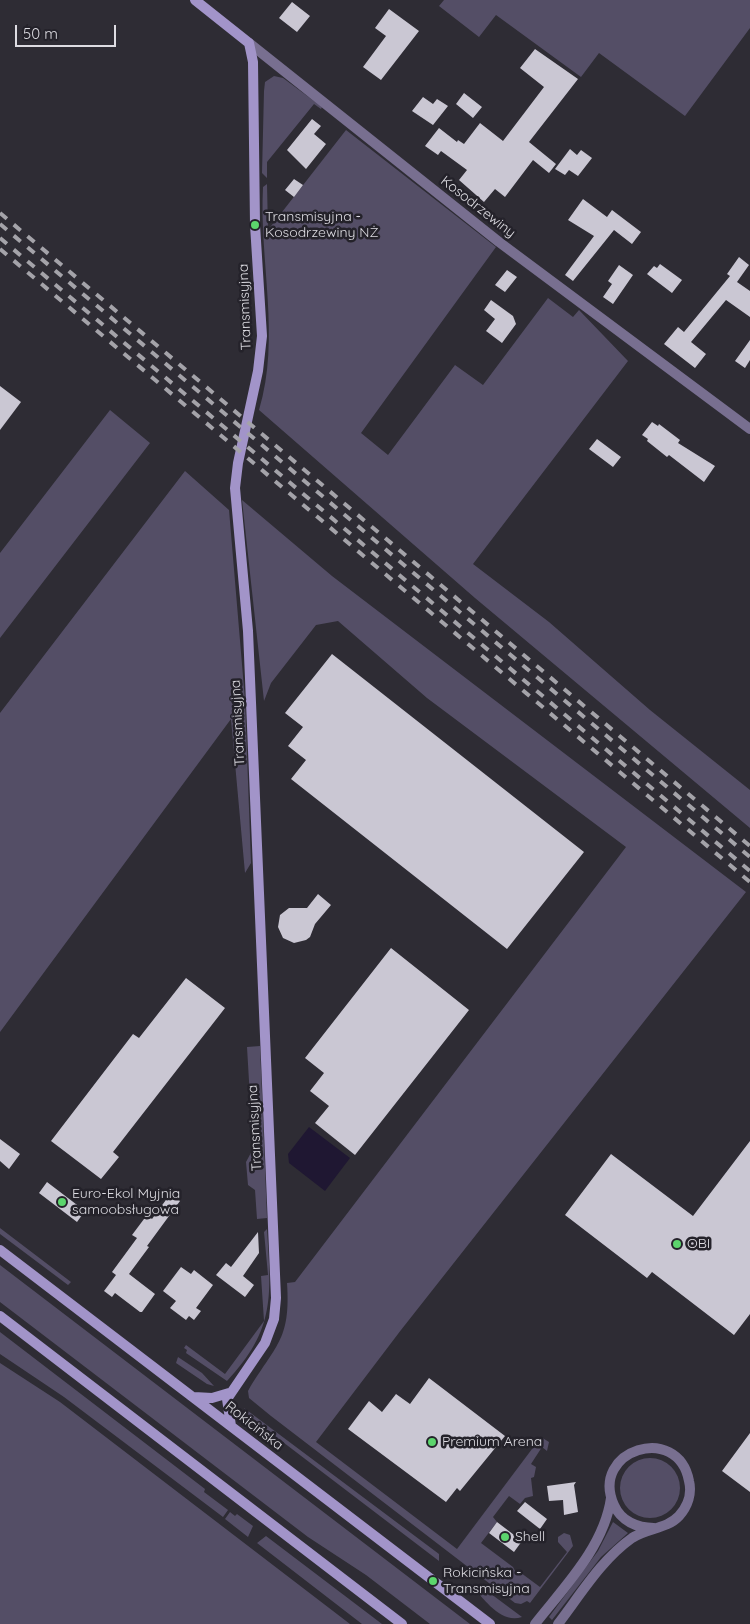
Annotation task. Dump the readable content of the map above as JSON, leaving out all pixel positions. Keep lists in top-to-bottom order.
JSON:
{
  "streets": {
    "street": ["Kosodrzewiny", "Transmisyjna", "Rokicińska"]
  },
  "crossings": [
    ["Kosodrzewiny", "Transmisyjna"]
  ],
  "places": [
    "Transmisyjna - Kosodrzewiny NŻ",
    "Euro-Ekol Myjnia samoobsługowa",
    "OBI",
    "Premium Arena",
    "Shell",
    "Rokicińska - Transmisyjna"
  ],
  "scale_bar": "50 m"
}
